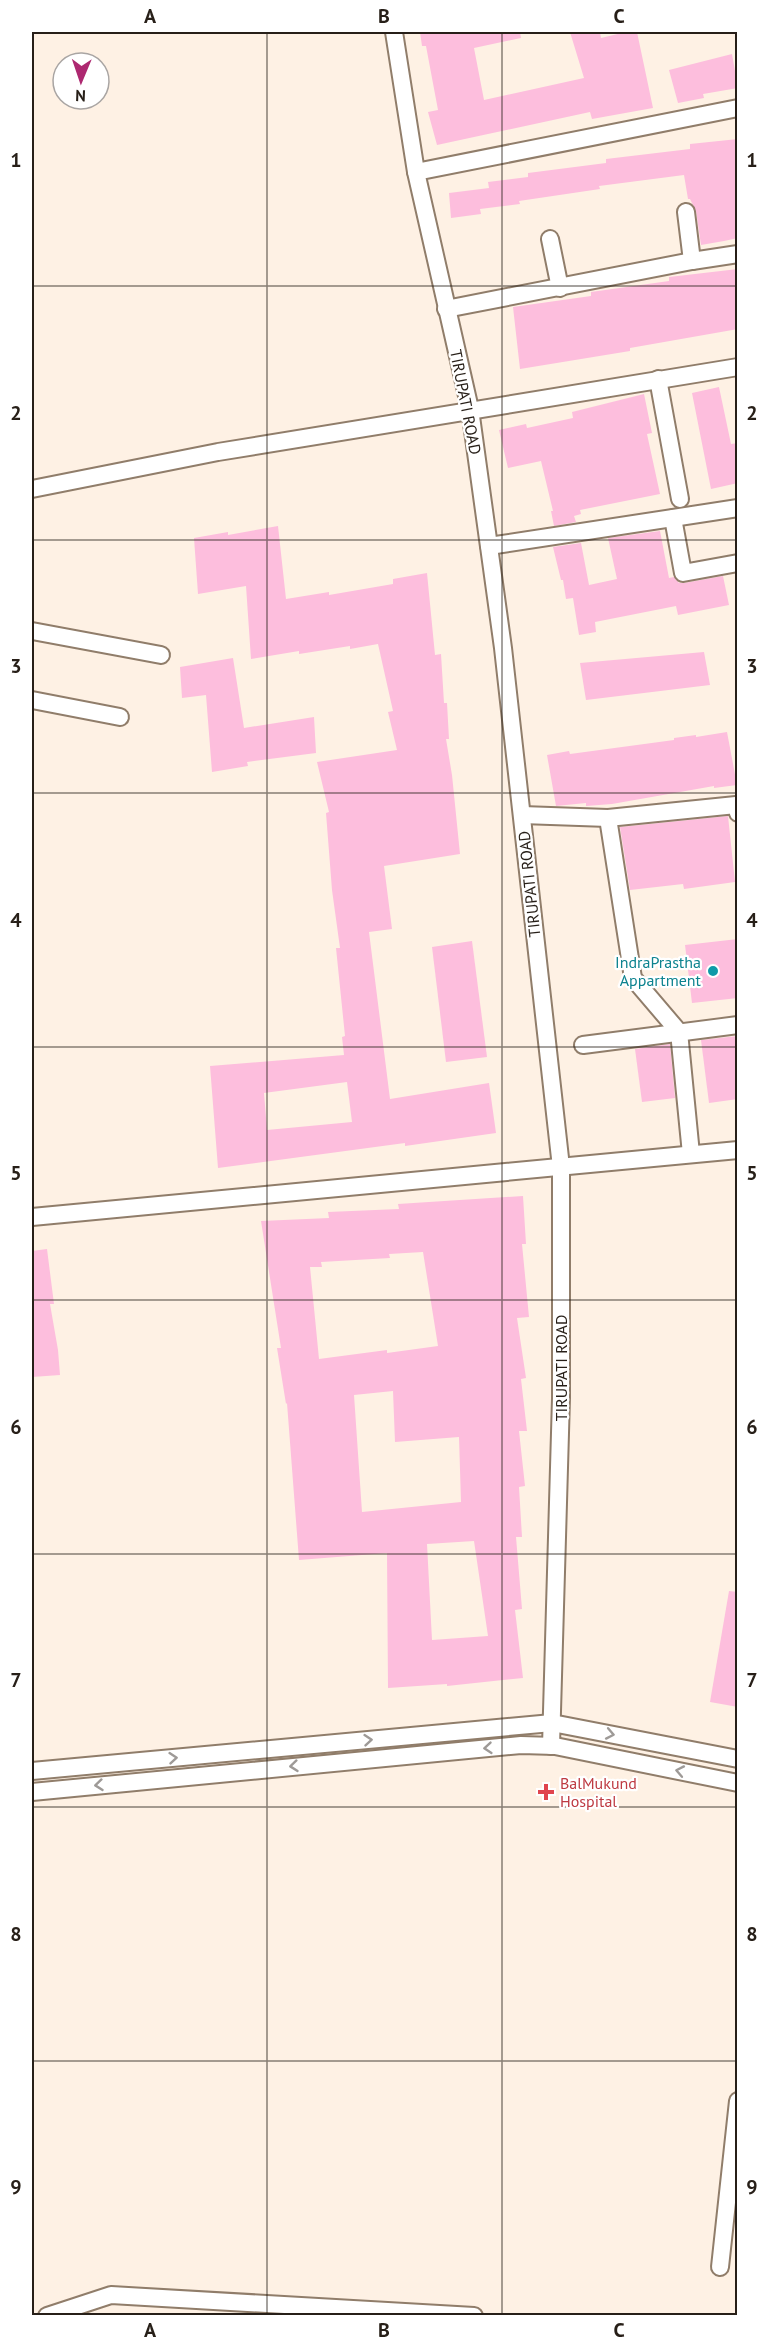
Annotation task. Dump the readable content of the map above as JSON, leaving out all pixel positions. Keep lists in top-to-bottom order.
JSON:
{
  "streets": {
    "street": ["TIRUPATI ROAD"]
  },
  "places": {
    "other": ["IndraPrastha Appartment"],
    "health": ["BalMukund Hospital"]
  },
  "north": "bottom",
  "grid": {
    "columns": ["A", "B", "C"],
    "rows": [
      "1",
      "2",
      "3",
      "4",
      "5",
      "6",
      "7",
      "8",
      "9"
    ]
  }
}
